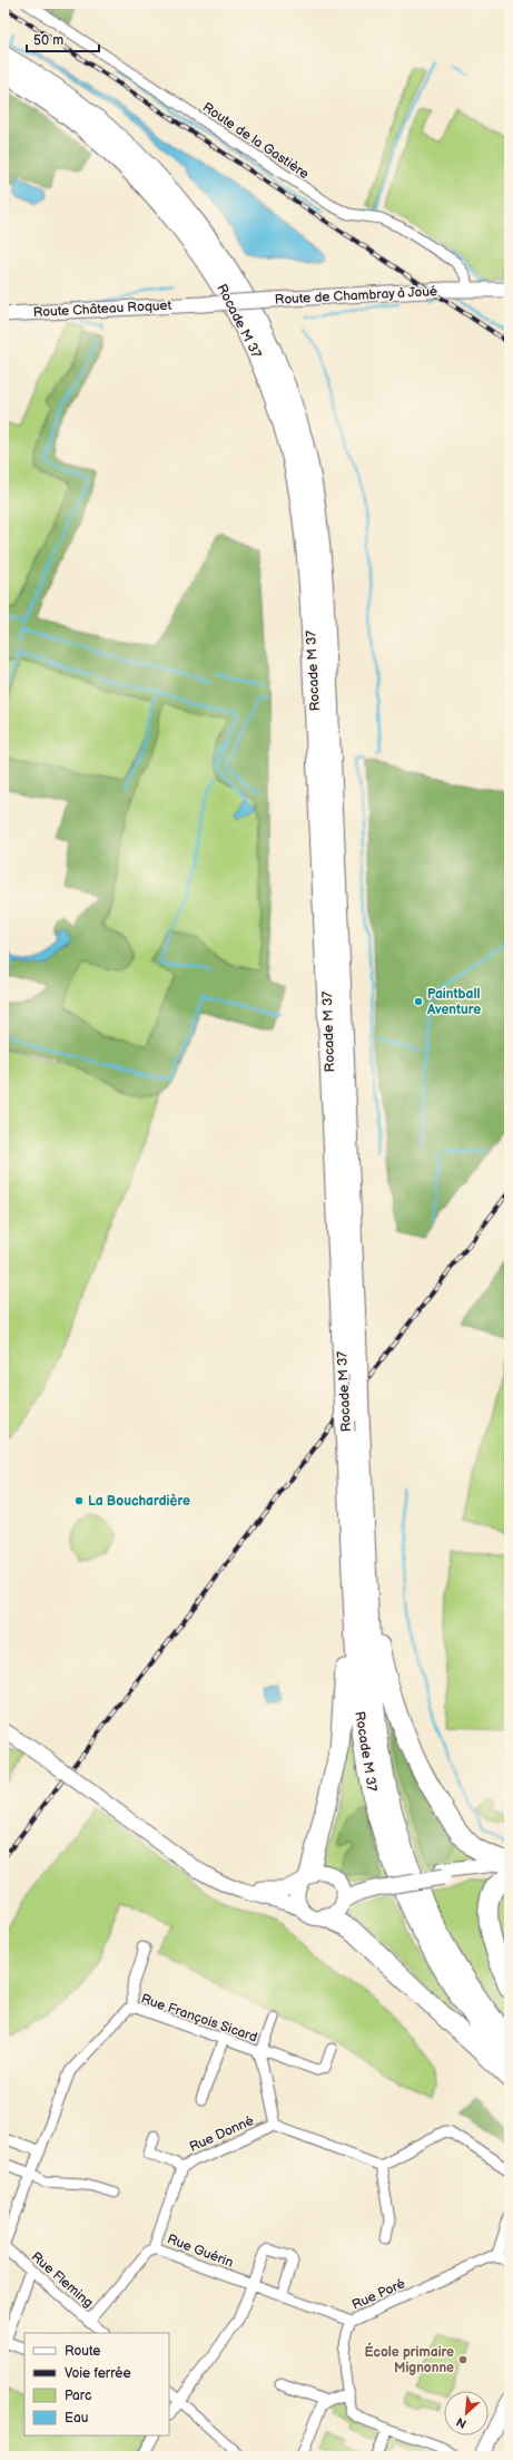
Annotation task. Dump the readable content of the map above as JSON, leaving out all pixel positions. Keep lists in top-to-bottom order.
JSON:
{
  "streets": {
    "highway": ["Rocade M 37"],
    "street": [
      "Route de la Gastière",
      "Route de Chambray à Joué",
      "Route Château Roquet",
      "Rue François Sicard",
      "Rue Donné",
      "Rue Guérin",
      "Rue Fleming",
      "Rue Poré"
    ]
  },
  "crossings": [
    ["Route de la Gastière", "Route de Chambray à Joué"],
    ["Route de Chambray à Joué", "Route Château Roquet"],
    ["Rue François Sicard", "Rue Donné"],
    ["Rue François Sicard", "Rue Fleming"],
    ["Rue Donné", "Rue Guérin"],
    ["Rue Guérin", "Rue Fleming"],
    ["Rue Guérin", "Rue Poré"]
  ],
  "places": ["Paintball Aventure", "La Bouchardière", "École primaire Mignonne"],
  "legend": [
    "Route",
    "Voie ferrée",
    "Parc",
    "Eau"
  ],
  "scale_bar": "50 m",
  "north": "bottom left"
}
